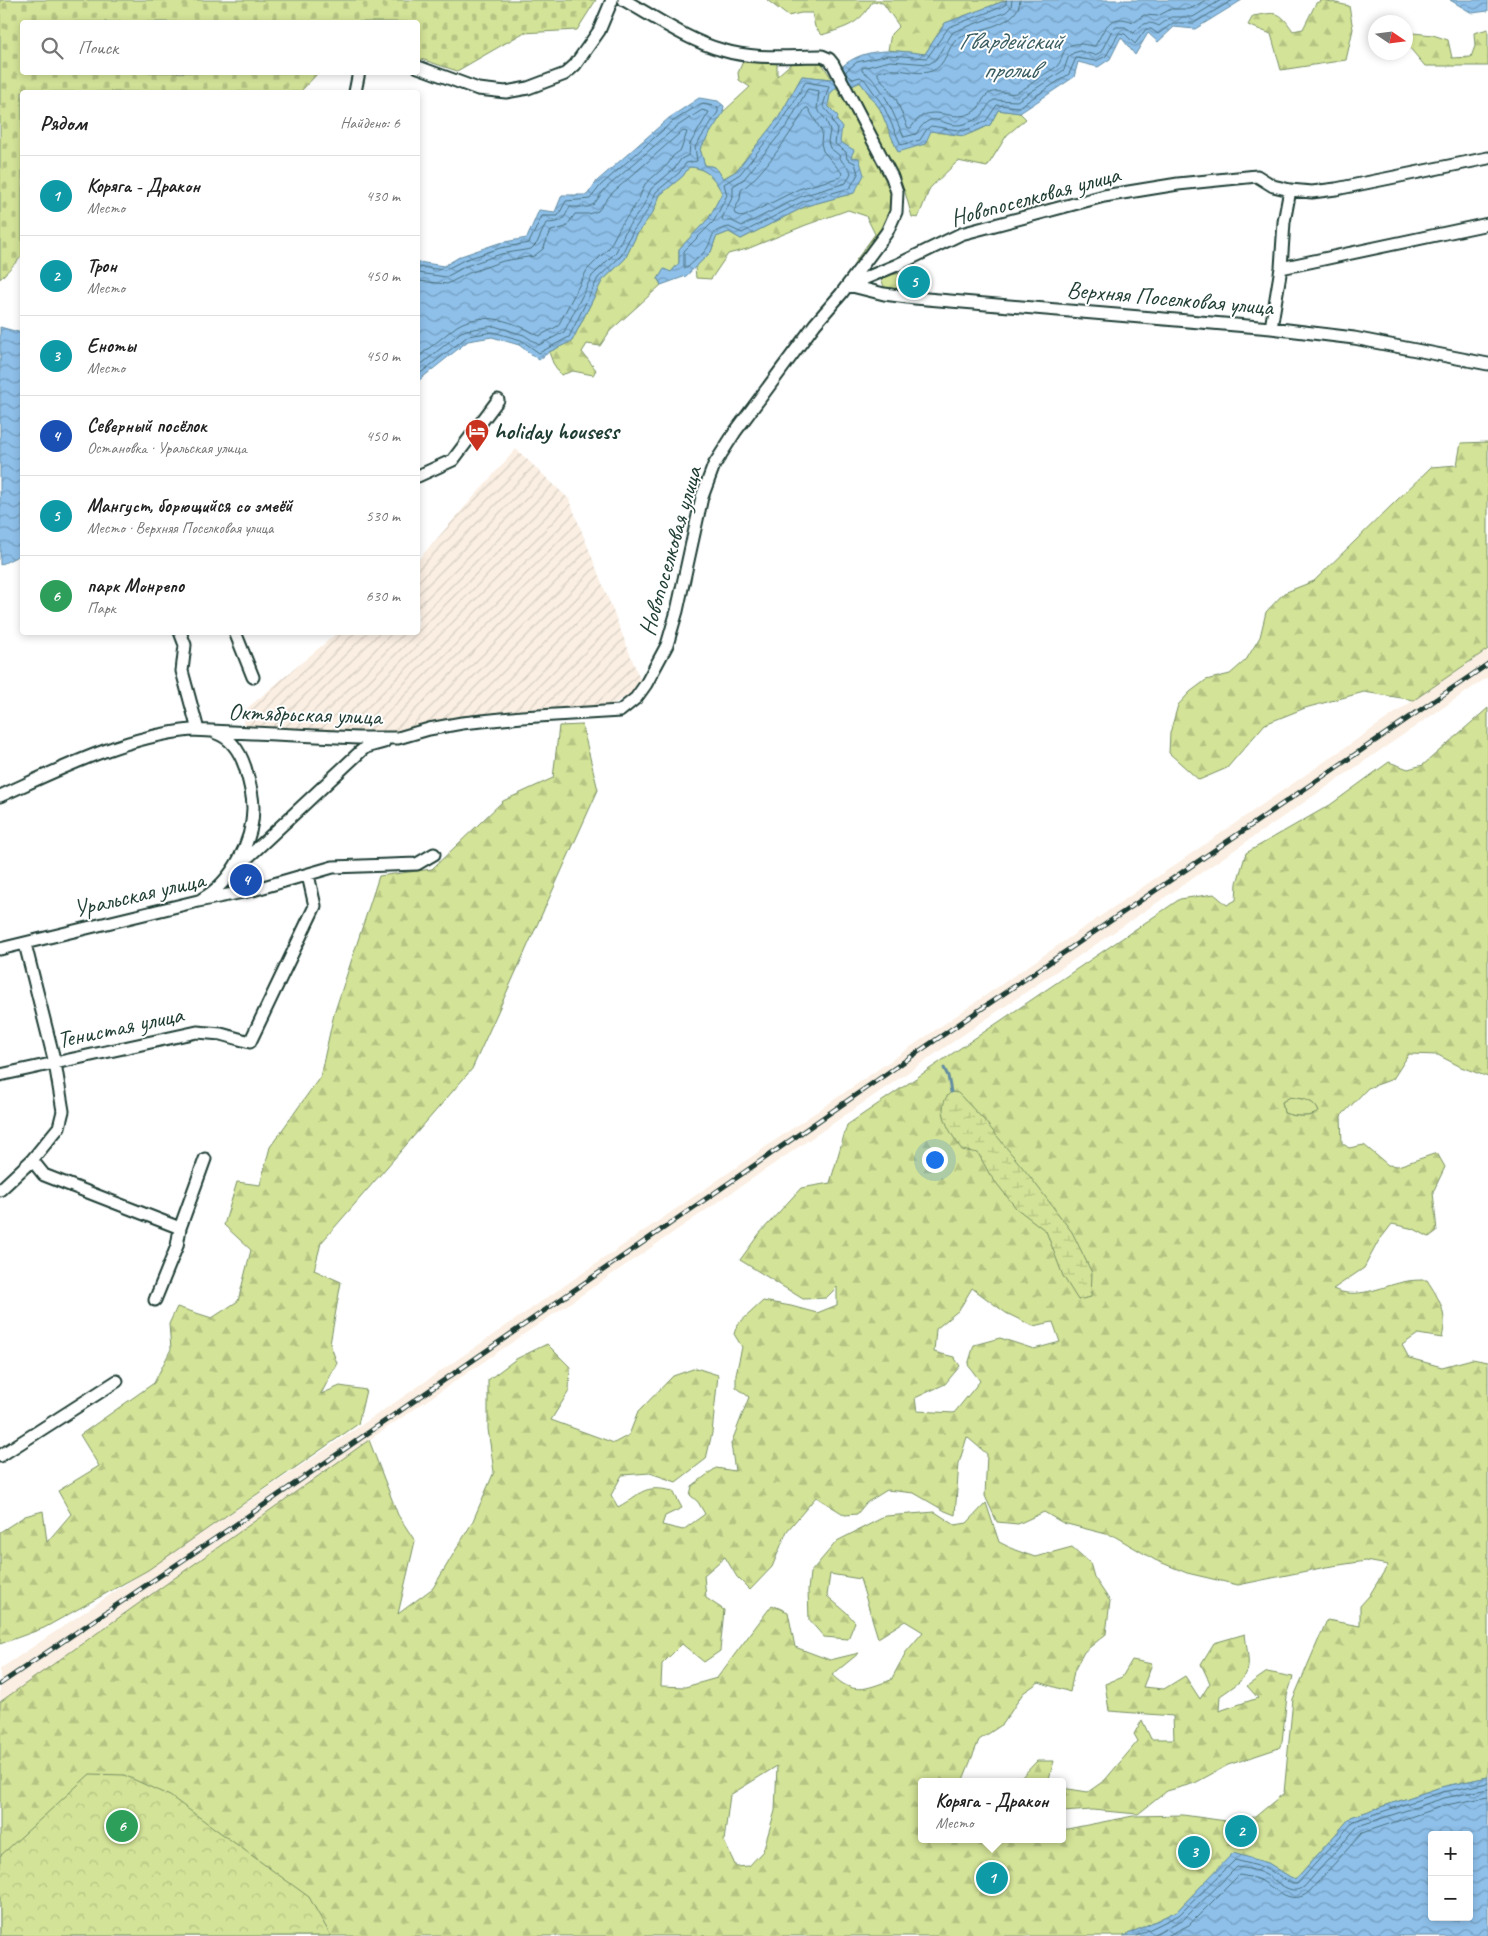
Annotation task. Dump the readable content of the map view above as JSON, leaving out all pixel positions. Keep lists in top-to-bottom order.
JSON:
{
  "streets": {
    "street": [
      "Новопоселковая улица",
      "Верхняя Поселковая улица",
      "Октябрьская улица",
      "Уральская улица",
      "Тенистая улица"
    ]
  },
  "crossings": [
    ["Новопоселковая улица", "Верхняя Поселковая улица"],
    ["Новопоселковая улица", "Октябрьская улица"],
    ["Уральская улица", "Тенистая улица"]
  ],
  "water": ["Гвардейский пролив"],
  "places": {
    "hotel": ["holiday housess"]
  },
  "north": "right",
  "page": {
    "search": "Поиск",
    "heading": ["Рядом", "Найдено: 6"],
    "list": [
      {
        "mark": "1",
        "name": "Коряга - Дракон",
        "note": "Место",
        "value": "430 m"
      },
      {
        "mark": "2",
        "name": "Трон",
        "note": "Место",
        "value": "450 m"
      },
      {
        "mark": "3",
        "name": "Еноты",
        "note": "Место",
        "value": "450 m"
      },
      {
        "mark": "4",
        "name": "Северный посёлок",
        "note": "Остановка · Уральская улица",
        "value": "450 m"
      },
      {
        "mark": "5",
        "name": "Мангуст, борющийся со змеёй",
        "note": "Место · Верхняя Поселковая улица",
        "value": "530 m"
      },
      {
        "mark": "6",
        "name": "парк Монрепо",
        "note": "Парк",
        "value": "630 m"
      }
    ],
    "pins": [
      "5",
      "4",
      "6",
      "2",
      "3",
      "1"
    ],
    "popup": ["Коряга - Дракон", "Место"],
    "map_buttons": ["+", "−"]
  }
}
